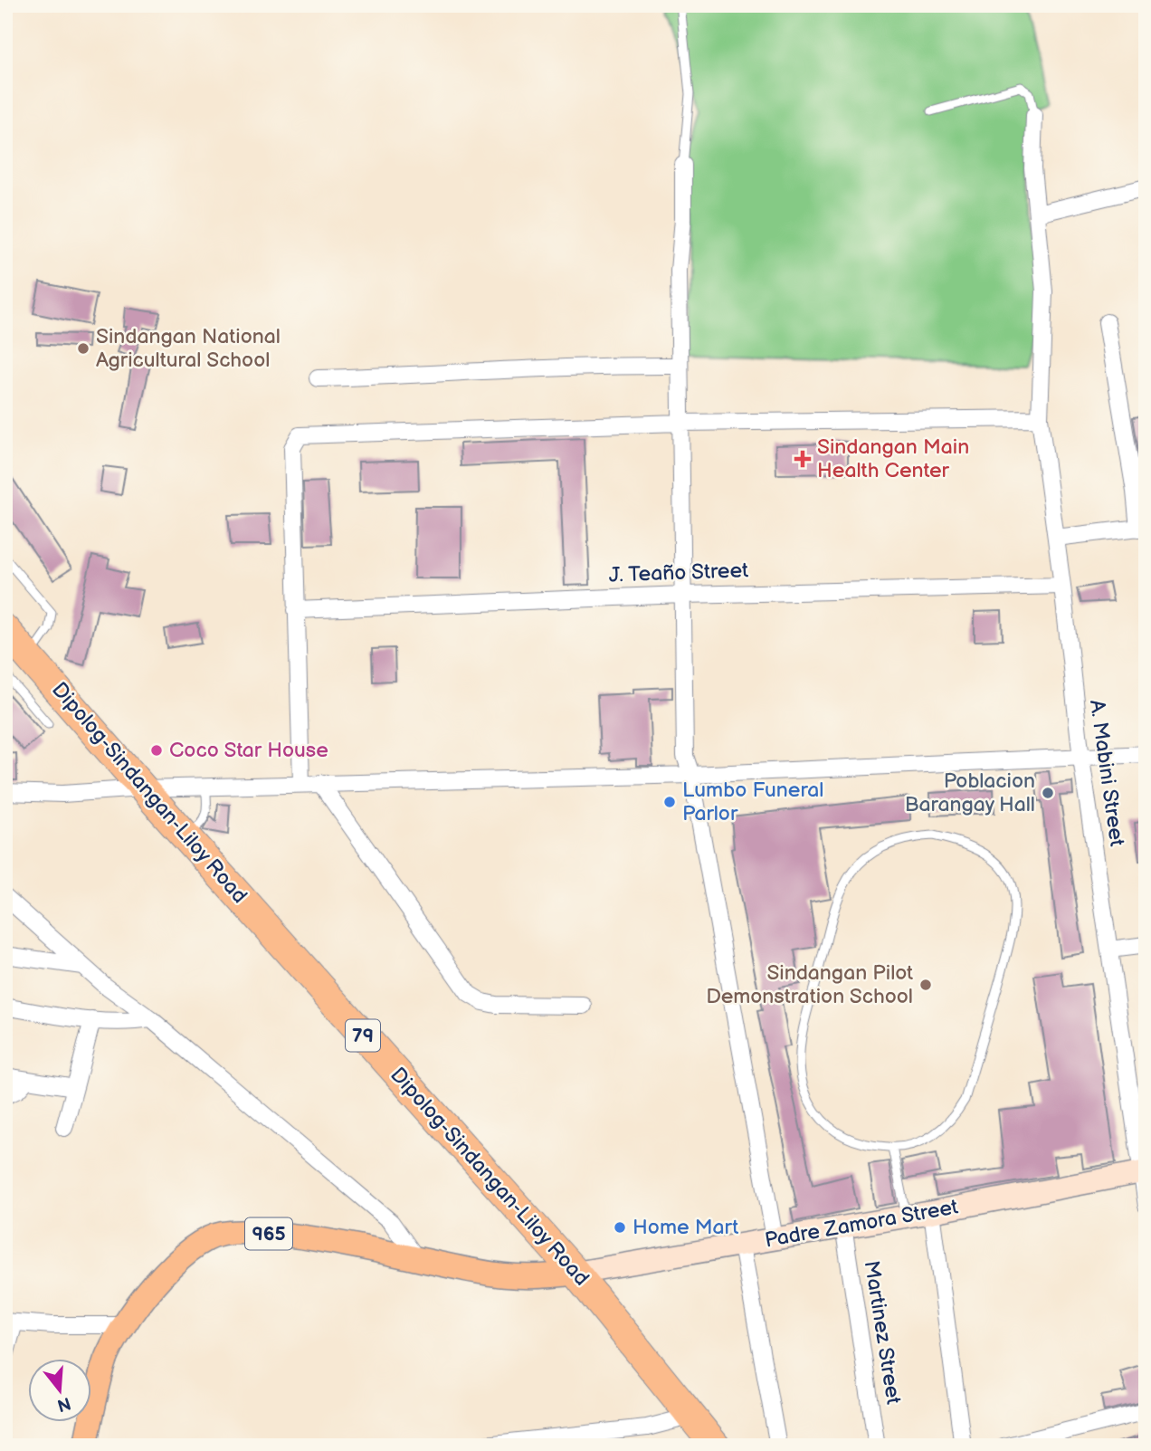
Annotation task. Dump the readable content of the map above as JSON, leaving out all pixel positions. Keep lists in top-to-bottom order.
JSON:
{
  "streets": {
    "highway": ["Dipolog-Sindangan-Liloy Road", "79"],
    "main road": ["965"],
    "street": [
      "J. Teaño Street",
      "A. Mabini Street",
      "Padre Zamora Street",
      "Martinez Street"
    ]
  },
  "crossings": [
    ["J. Teaño Street", "A. Mabini Street"],
    ["A. Mabini Street", "Padre Zamora Street"],
    ["Dipolog-Sindangan-Liloy Road", "Padre Zamora Street"],
    ["Dipolog-Sindangan-Liloy Road", "965"],
    ["Padre Zamora Street", "965"],
    ["Padre Zamora Street", "Martinez Street"]
  ],
  "places": {
    "other": [
      "Sindangan National Agricultural School",
      "Coco Star House",
      "Poblacion Barangay Hall",
      "Lumbo Funeral Parlor",
      "Sindangan Pilot Demonstration School",
      "Home Mart"
    ],
    "health": ["Sindangan Main Health Center"]
  },
  "north": "bottom"
}
